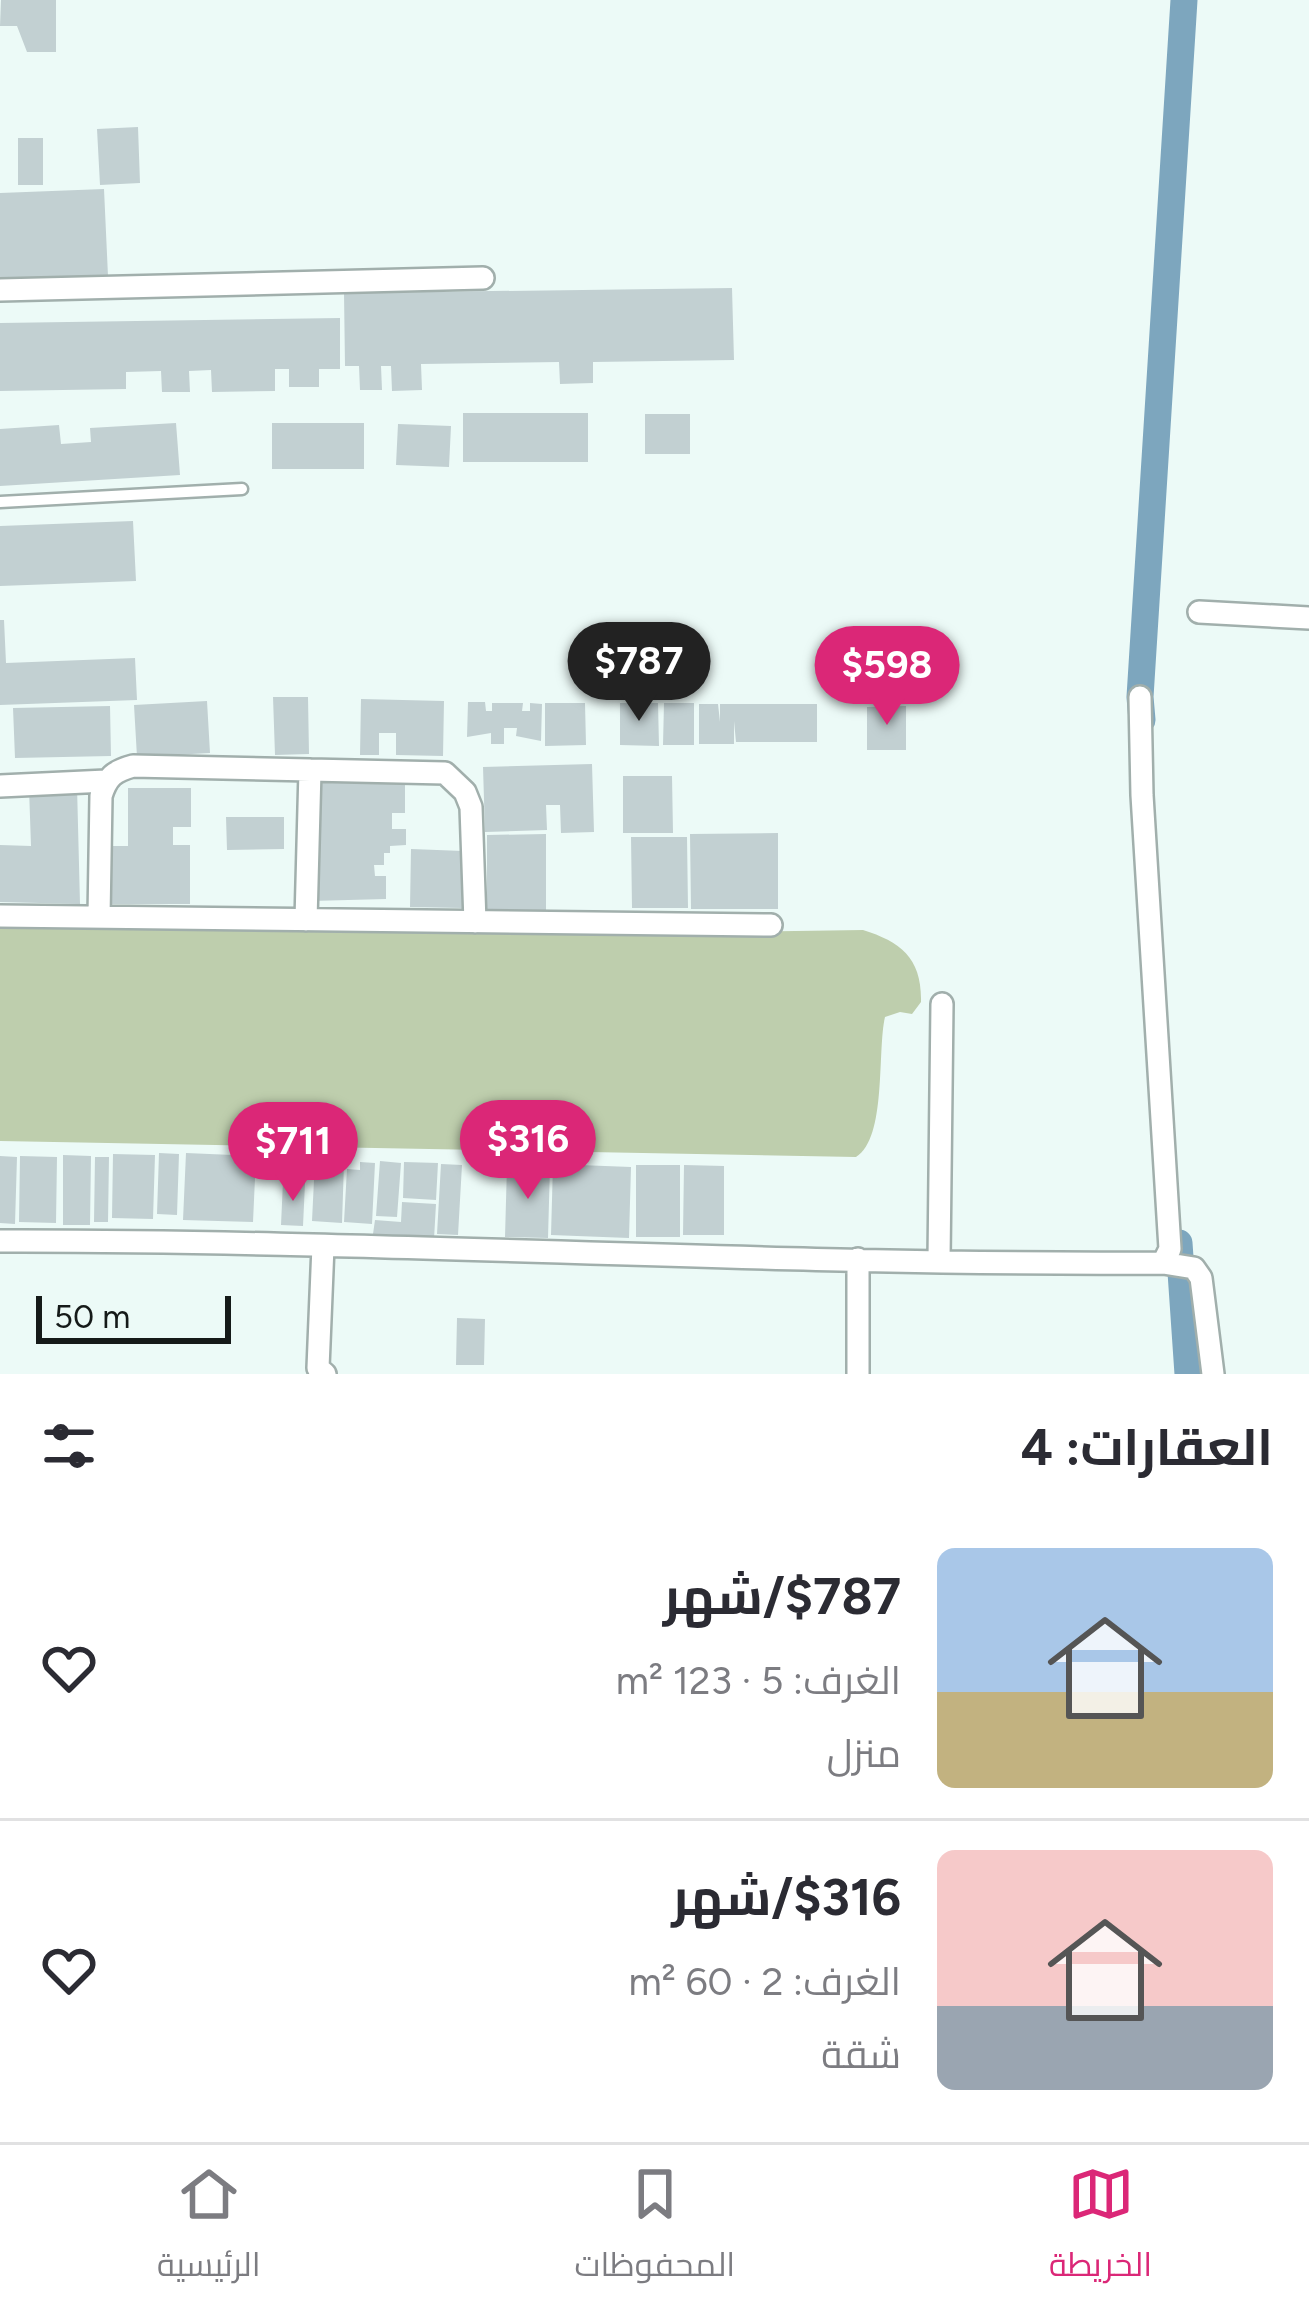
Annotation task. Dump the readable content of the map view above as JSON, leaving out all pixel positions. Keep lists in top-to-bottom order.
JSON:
{
  "scale_bar": "50 m",
  "page": {
    "price": [
      "$787",
      "$598",
      "$316",
      "$711"
    ],
    "scale": "50 m",
    "heading": "العقارات: 4",
    "list": [
      {
        "name": "$787/شهر",
        "note": "الغرف: 5 · 123 m² · منزل"
      },
      {
        "name": "$316/شهر",
        "note": "الغرف: 2 · 60 m² · شقة"
      }
    ],
    "tabs": ["الخريطة", "المحفوظات", "الرئيسية"]
  }
}
